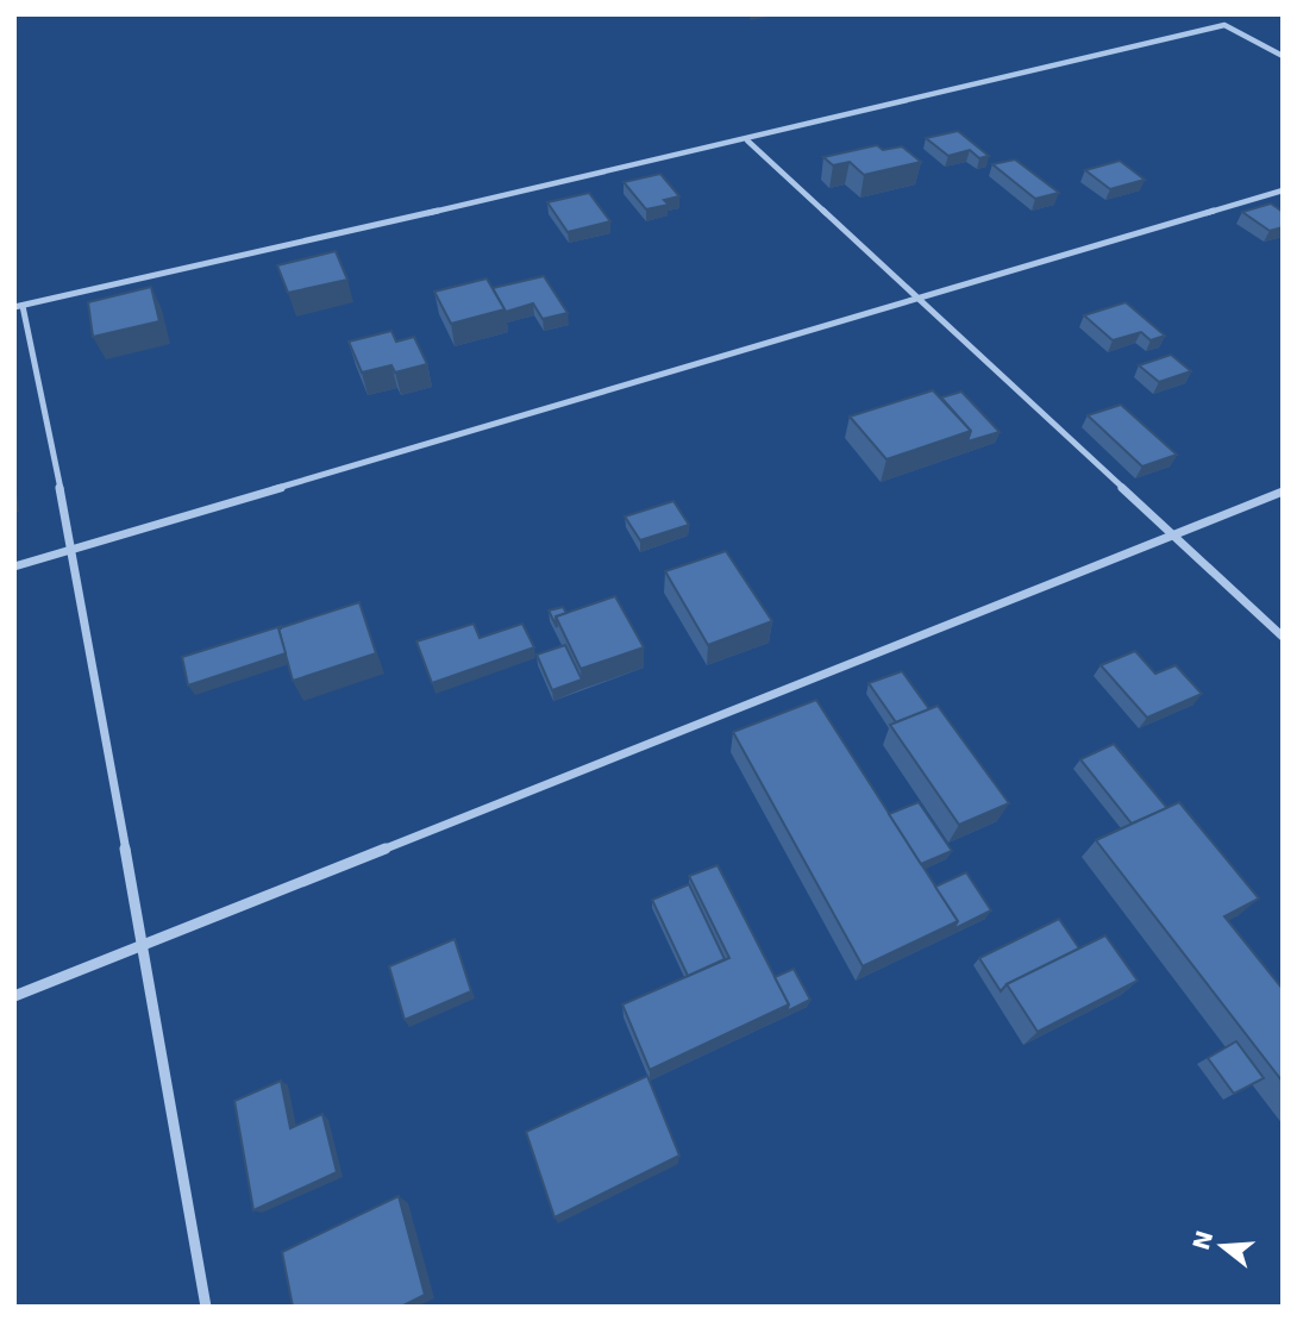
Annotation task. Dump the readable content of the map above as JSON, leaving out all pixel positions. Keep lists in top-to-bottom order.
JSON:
{
  "north": "left"
}
